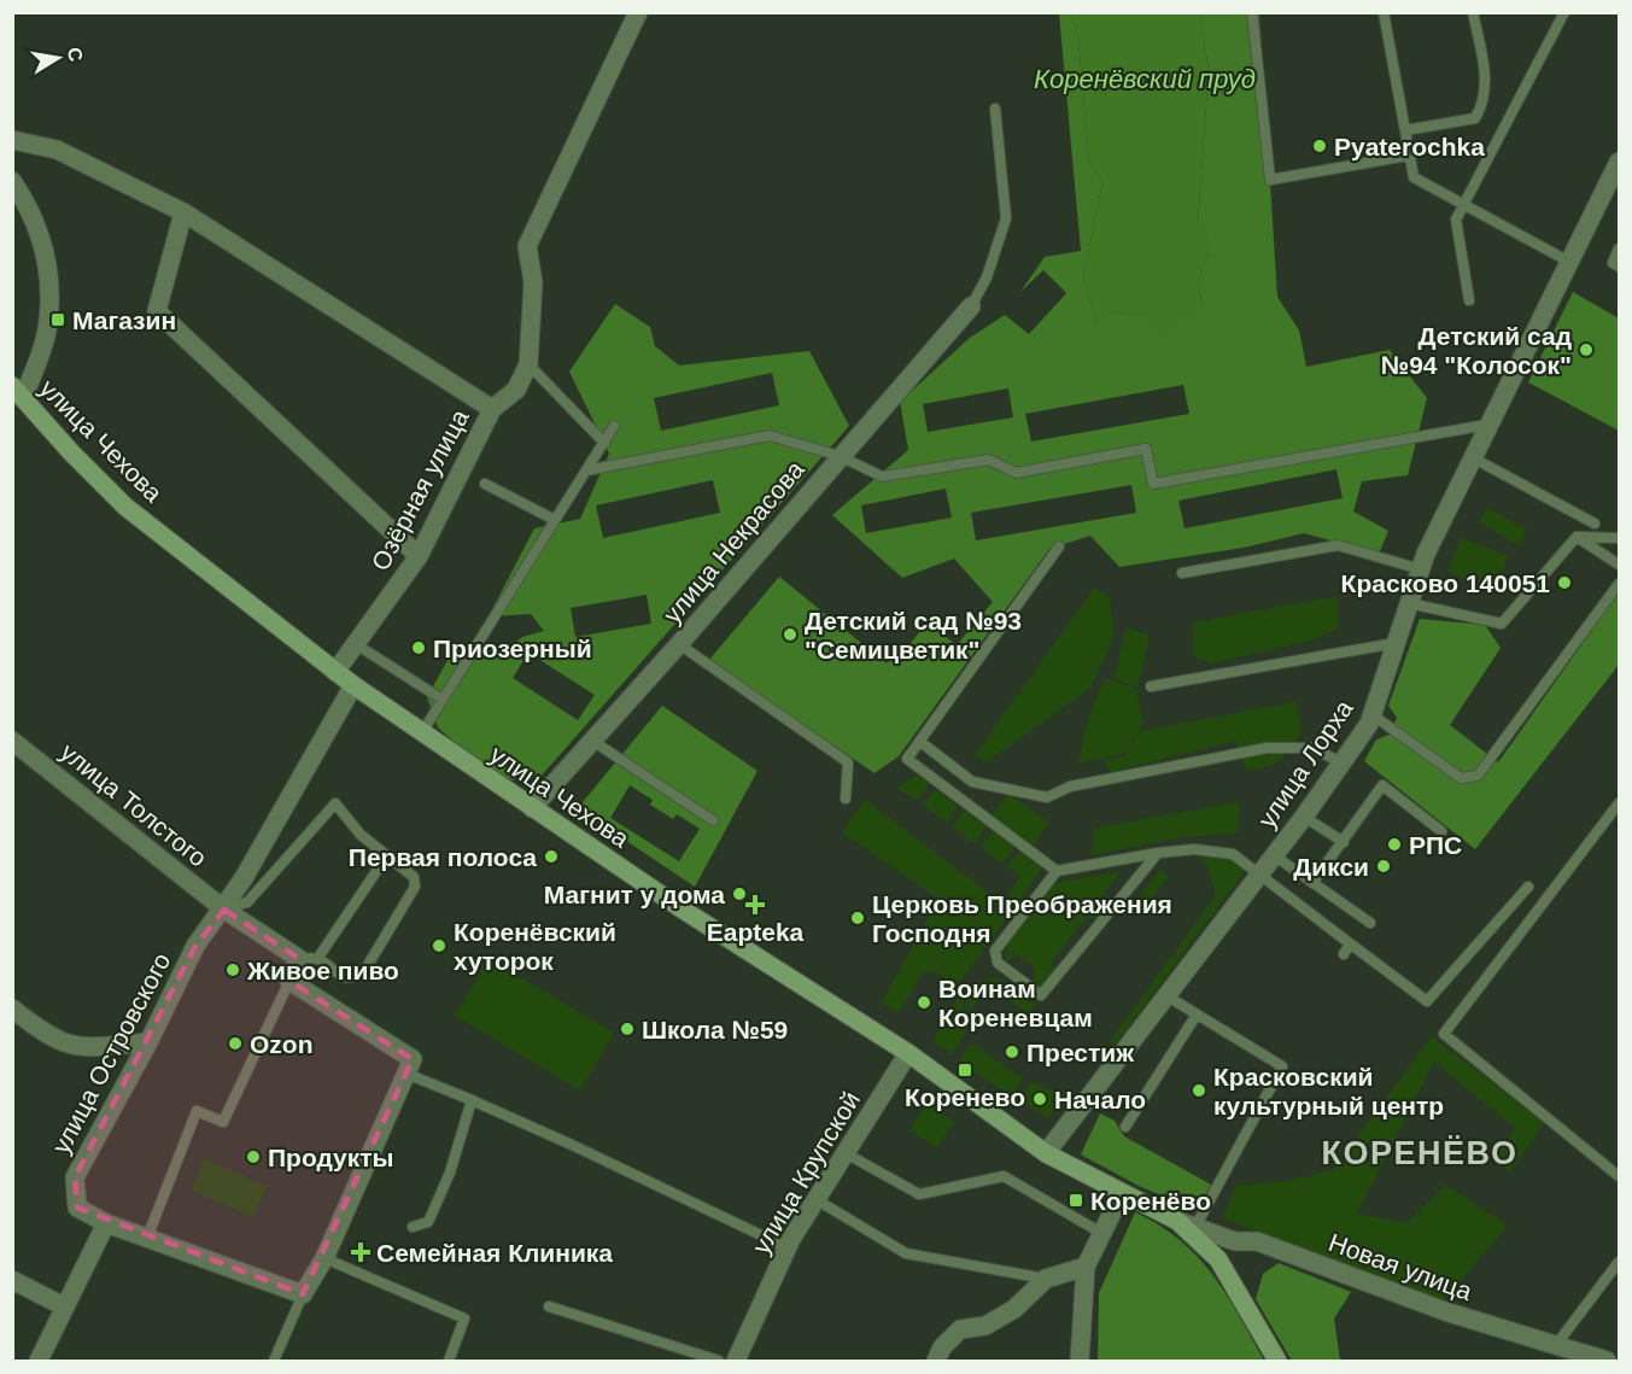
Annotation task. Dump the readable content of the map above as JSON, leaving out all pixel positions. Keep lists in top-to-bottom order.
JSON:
{
  "streets": {
    "main road": ["улица Чехова", "Новая улица"],
    "street": [
      "Озёрная улица",
      "улица Некрасова",
      "улица Лорха",
      "улица Толстого",
      "улица Островского",
      "улица Крупской"
    ]
  },
  "crossings": [
    ["улица Чехова", "Озёрная улица"],
    ["улица Чехова", "улица Некрасова"],
    ["улица Чехова", "улица Лорха"],
    ["улица Чехова", "улица Островского"],
    ["улица Чехова", "улица Крупской"],
    ["улица Чехова", "Новая улица"],
    ["улица Толстого", "улица Островского"]
  ],
  "districts": ["КОРЕНЁВО"],
  "water": ["Коренёвский пруд"],
  "places": {
    "other": [
      "Pyaterochka",
      "Детский сад №94 \"Колосок\"",
      "Красково 140051",
      "Детский сад №93 \"Семицветик\"",
      "Приозерный",
      "РПС",
      "Первая полоса",
      "Дикси",
      "Магнит у дома",
      "Церковь Преображения Господня",
      "Коренёвский хуторок",
      "Живое пиво",
      "Воинам Кореневцам",
      "Школа №59",
      "Ozon",
      "Престиж",
      "Красковский культурный центр",
      "Начало",
      "Продукты"
    ],
    "transit": ["Магазин", "Коренево", "Коренёво"],
    "health": ["Eapteka", "Семейная Клиника"]
  },
  "north": "right"
}
